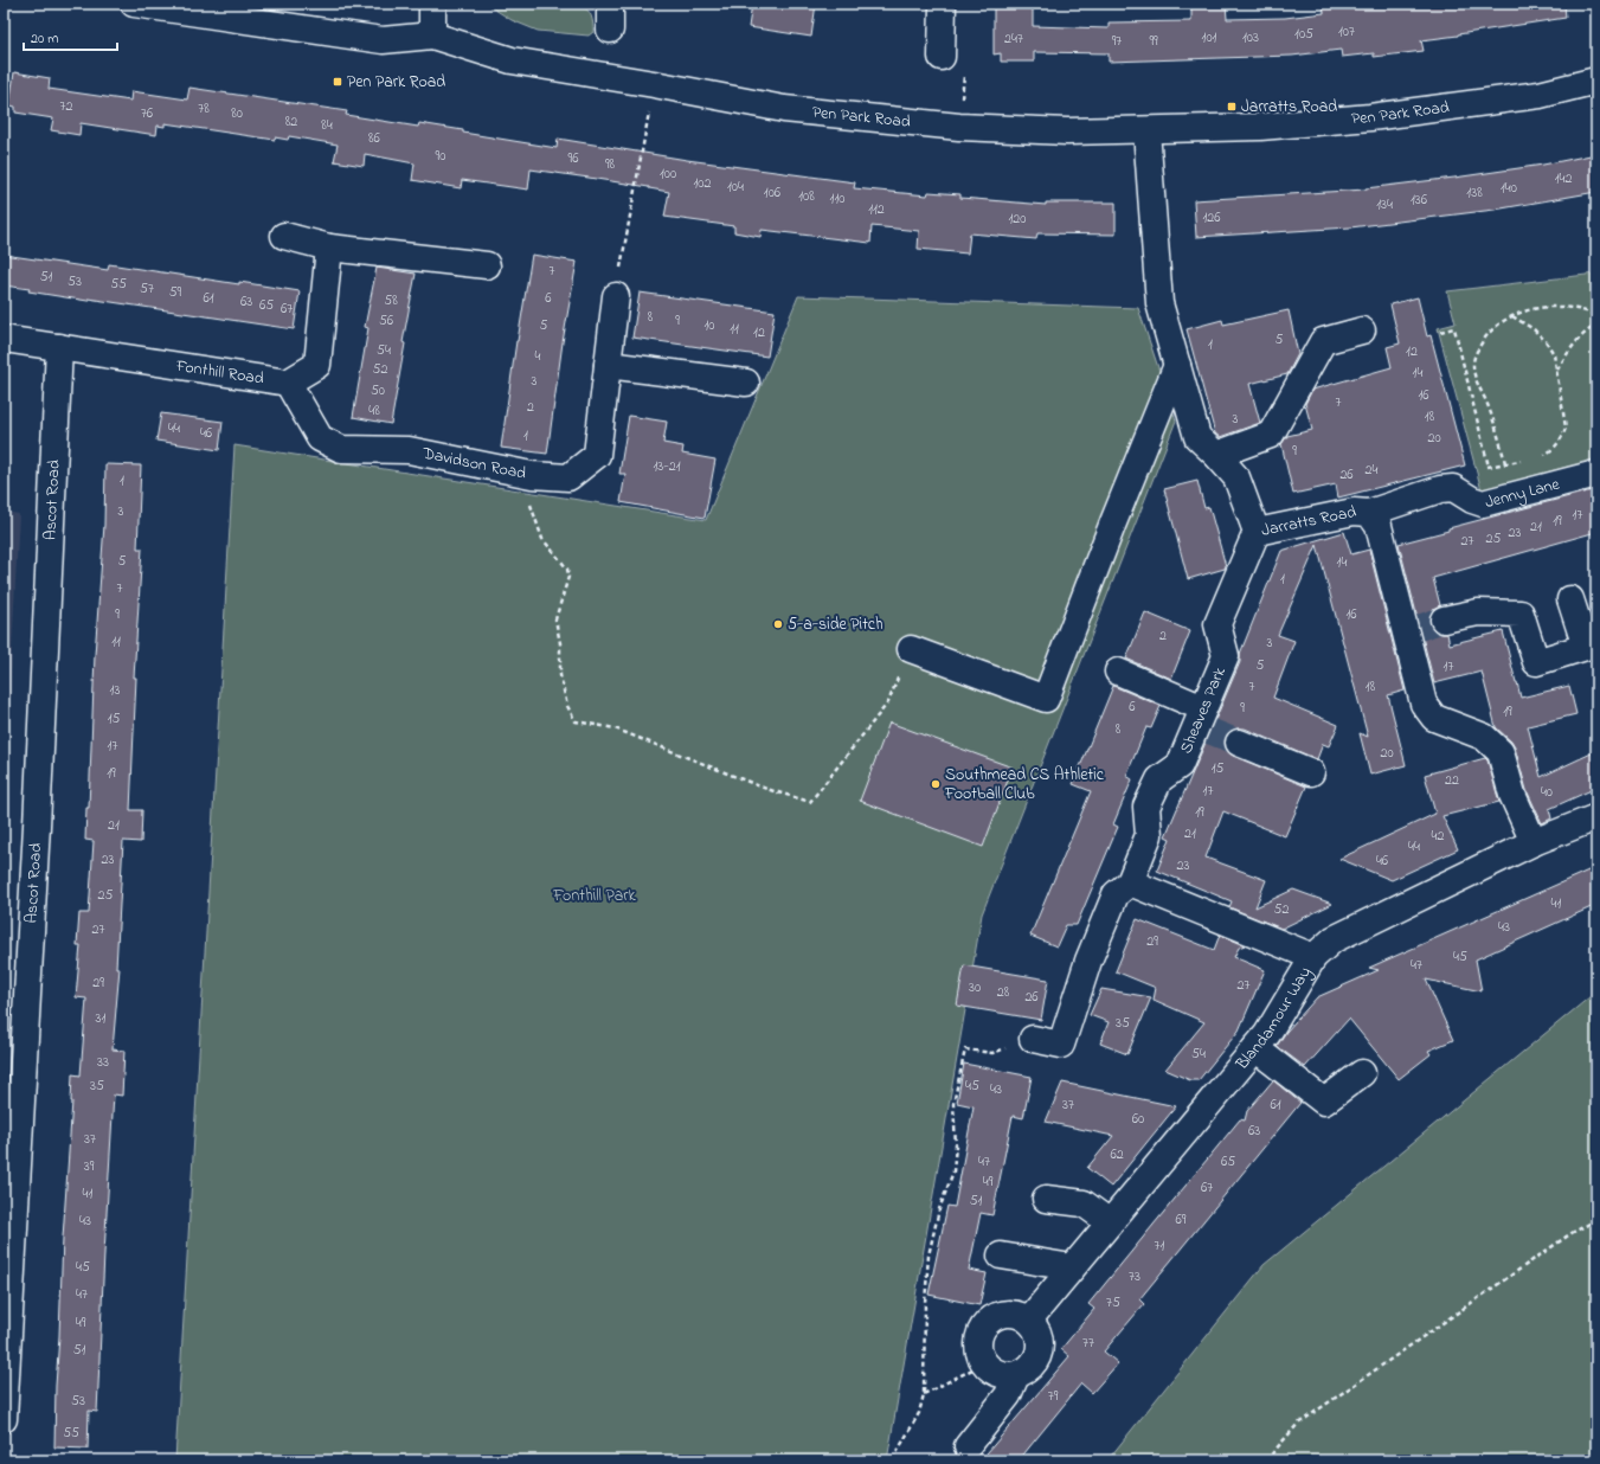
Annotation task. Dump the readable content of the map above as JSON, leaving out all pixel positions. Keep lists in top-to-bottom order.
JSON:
{
  "streets": {
    "street": [
      "Pen Park Road",
      "Fonthill Road",
      "Davidson Road",
      "Jenny Lane",
      "Ascot Road",
      "Jarratts Road",
      "Sheaves Park",
      "Blandamour Way"
    ]
  },
  "crossings": [
    ["Pen Park Road", "Jarratts Road"],
    ["Fonthill Road", "Davidson Road"],
    ["Fonthill Road", "Ascot Road"],
    ["Jenny Lane", "Jarratts Road"],
    ["Jarratts Road", "Sheaves Park"],
    ["Jarratts Road", "Blandamour Way"]
  ],
  "parks": ["Fonthill Park"],
  "places": {
    "transit": ["Pen Park Road", "Jarratts Road"],
    "other": ["5-a-side Pitch", "Southmead CS Athletic Football Club"]
  },
  "house_numbers": [
    "107",
    "105",
    "101",
    "103",
    "247",
    "97",
    "99",
    "72",
    "78",
    "76",
    "80",
    "82",
    "84",
    "86",
    "90",
    "96",
    "98",
    "100",
    "142",
    "102",
    "104",
    "140",
    "106",
    "138",
    "108",
    "110",
    "136",
    "134",
    "112",
    "126",
    "120",
    "7",
    "51",
    "53",
    "55",
    "57",
    "59",
    "61",
    "6",
    "58",
    "63",
    "65",
    "67",
    "8",
    "56",
    "9",
    "5",
    "10",
    "11",
    "12",
    "5",
    "1",
    "54",
    "12",
    "4",
    "52",
    "14",
    "3",
    "50",
    "16",
    "7",
    "2",
    "48",
    "18",
    "3",
    "44",
    "46",
    "1",
    "20",
    "9",
    "13-21",
    "24",
    "26",
    "1",
    "3",
    "17",
    "19",
    "21",
    "23",
    "25",
    "27",
    "5",
    "14",
    "1",
    "7",
    "9",
    "16",
    "2",
    "11",
    "3",
    "5",
    "17",
    "7",
    "18",
    "13",
    "6",
    "9",
    "19",
    "15",
    "8",
    "17",
    "20",
    "15",
    "19",
    "22",
    "17",
    "40",
    "19",
    "21",
    "21",
    "42",
    "44",
    "23",
    "46",
    "23",
    "25",
    "41",
    "52",
    "43",
    "27",
    "29",
    "45",
    "47",
    "29",
    "27",
    "30",
    "28",
    "26",
    "31",
    "35",
    "54",
    "33",
    "35",
    "45",
    "43",
    "37",
    "61",
    "60",
    "63",
    "37",
    "62",
    "47",
    "65",
    "39",
    "49",
    "67",
    "41",
    "51",
    "69",
    "43",
    "71",
    "45",
    "73",
    "47",
    "75",
    "49",
    "77",
    "51",
    "79",
    "53",
    "55"
  ],
  "scale_bar": "20 m"
}
